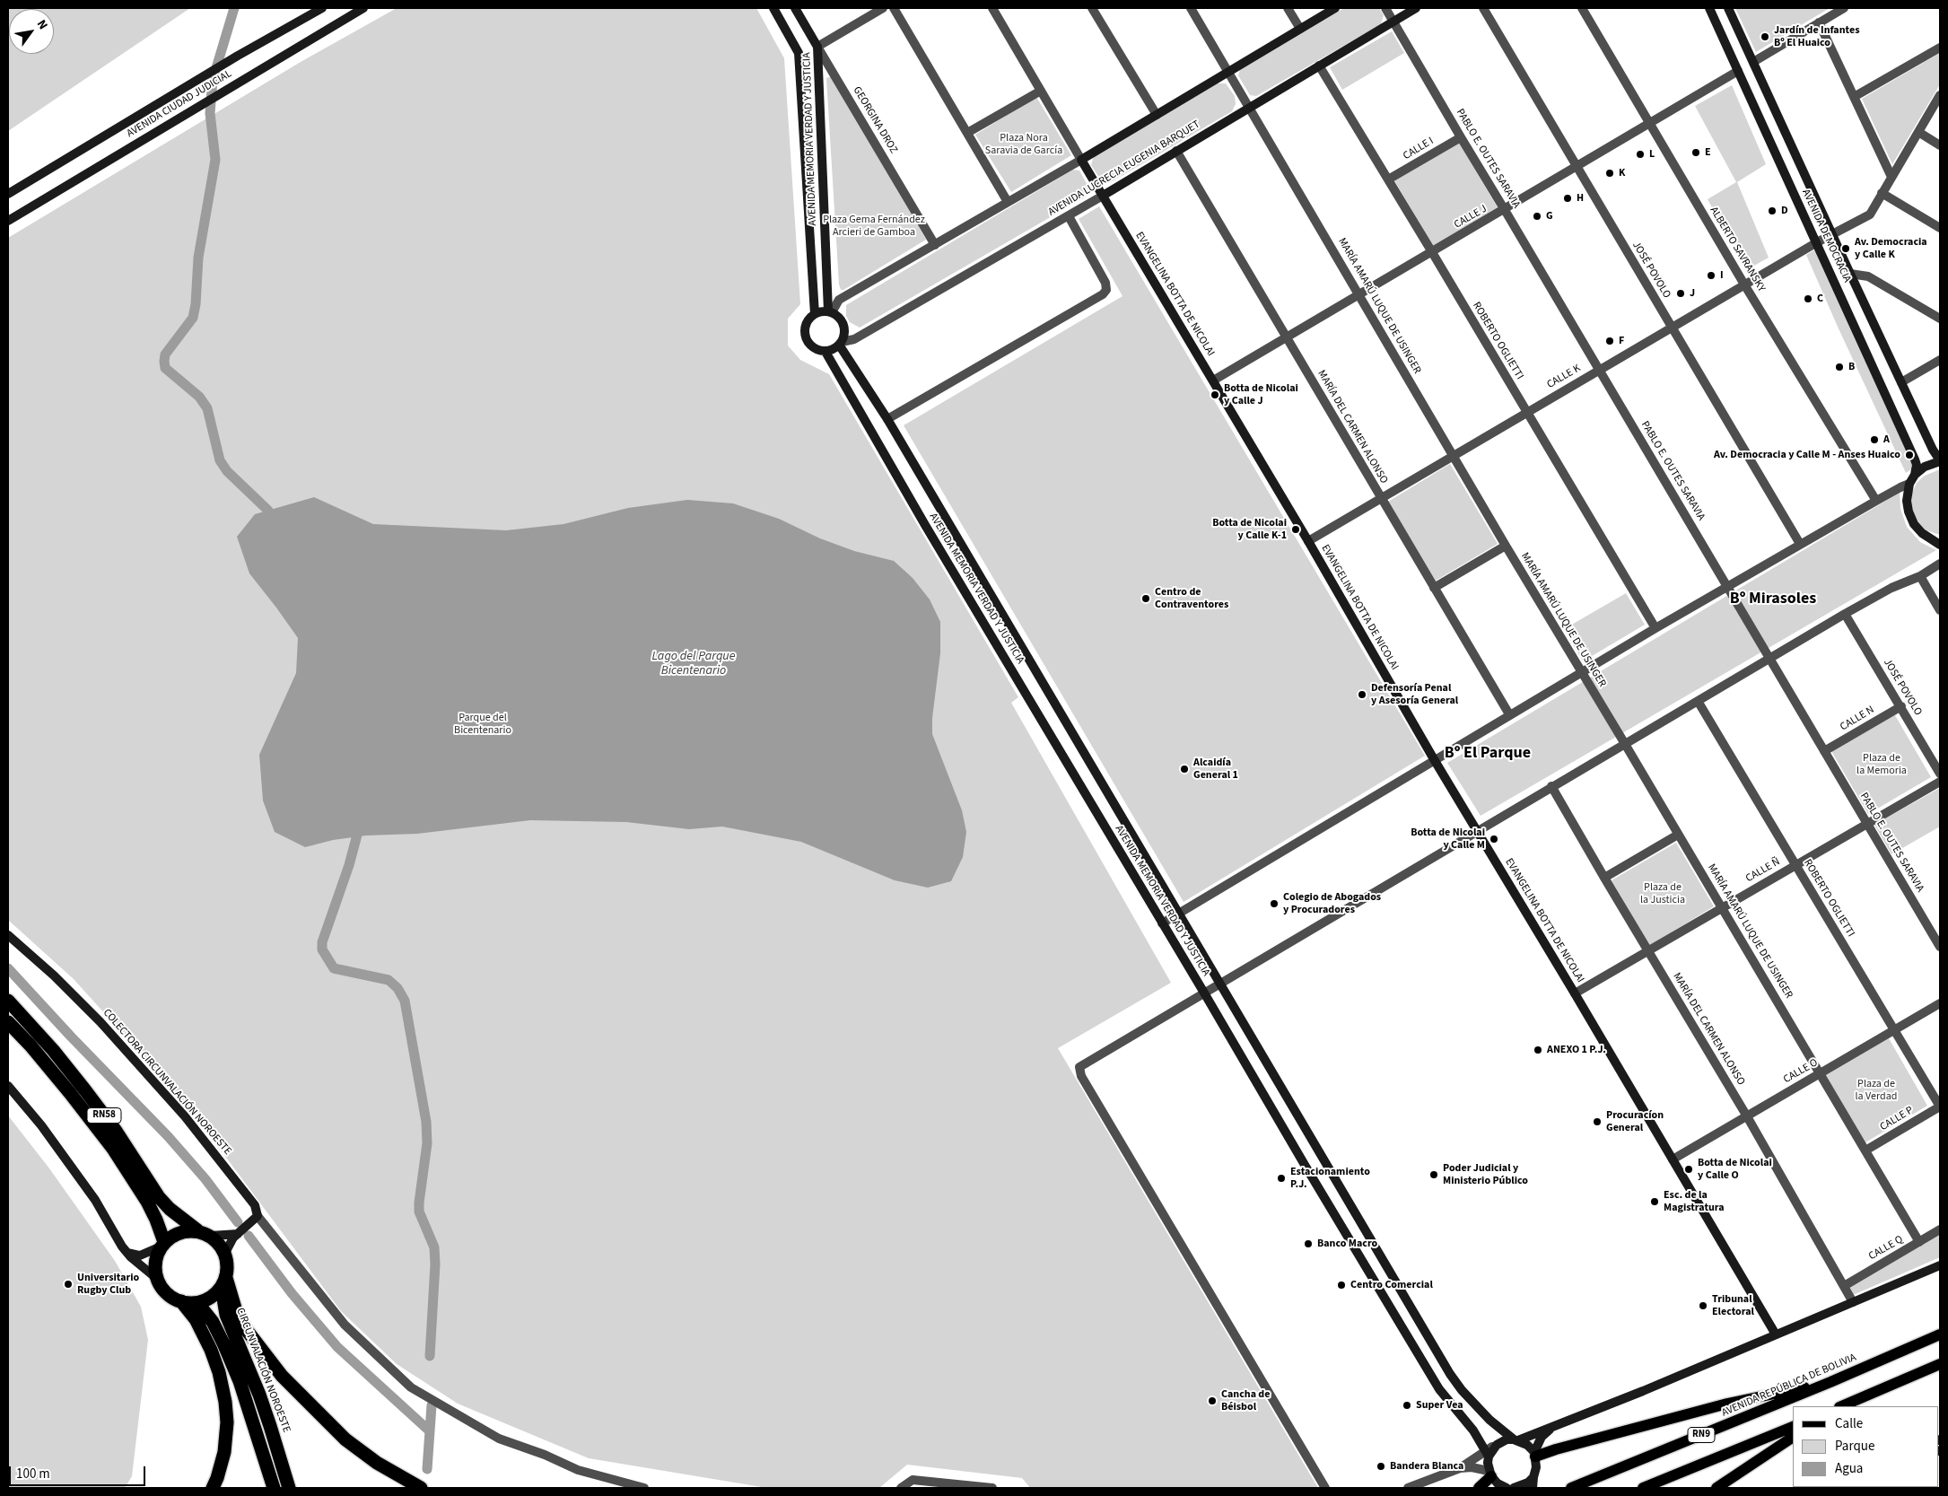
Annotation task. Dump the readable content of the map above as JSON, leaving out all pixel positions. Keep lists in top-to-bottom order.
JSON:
{
  "streets": {
    "highway": ["RN58", "CIRCUNVALACIÓN NOROESTE"],
    "main road": ["AVENIDA REPÚBLICA DE BOLIVIA", "RN9"],
    "street": [
      "AVENIDA CIUDAD JUDICIAL",
      "GEORGINA DROZ",
      "AVENIDA MEMORIA VERDAD Y JUSTICIA",
      "CALLE I",
      "PABLO E. OUTES SARAVIA",
      "AVENIDA LUCRECIA EUGENIA BARQUET",
      "CALLE J",
      "AVENIDA DEMOCRACIA",
      "ALBERTO SAVRANSKY",
      "JOSÉ POVOLO",
      "EVANGELINA BOTTA DE NICOLAI",
      "MARÍA AMARÚ LUQUE DE USINGER",
      "ROBERTO OGLIETTI",
      "CALLE K",
      "MARÍA DEL CARMEN ALONSO",
      "CALLE N",
      "CALLE Ñ",
      "CALLE O",
      "COLECTORA CIRCUNVALACIÓN NOROESTE",
      "CALLE P",
      "CALLE Q"
    ]
  },
  "crossings": [
    ["GEORGINA DROZ", "AVENIDA MEMORIA VERDAD Y JUSTICIA"],
    ["AVENIDA MEMORIA VERDAD Y JUSTICIA", "AVENIDA LUCRECIA EUGENIA BARQUET"],
    ["CALLE I", "PABLO E. OUTES SARAVIA"],
    ["CALLE I", "ROBERTO OGLIETTI"],
    ["PABLO E. OUTES SARAVIA", "AVENIDA LUCRECIA EUGENIA BARQUET"],
    ["PABLO E. OUTES SARAVIA", "CALLE J"],
    ["PABLO E. OUTES SARAVIA", "CALLE K"],
    ["PABLO E. OUTES SARAVIA", "CALLE N"],
    ["PABLO E. OUTES SARAVIA", "CALLE Ñ"],
    ["AVENIDA LUCRECIA EUGENIA BARQUET", "EVANGELINA BOTTA DE NICOLAI"],
    ["AVENIDA LUCRECIA EUGENIA BARQUET", "MARÍA AMARÚ LUQUE DE USINGER"],
    ["AVENIDA LUCRECIA EUGENIA BARQUET", "ROBERTO OGLIETTI"],
    ["AVENIDA LUCRECIA EUGENIA BARQUET", "MARÍA DEL CARMEN ALONSO"],
    ["CALLE J", "AVENIDA DEMOCRACIA"],
    ["CALLE J", "ALBERTO SAVRANSKY"],
    ["CALLE J", "JOSÉ POVOLO"],
    ["CALLE J", "EVANGELINA BOTTA DE NICOLAI"],
    ["CALLE J", "MARÍA AMARÚ LUQUE DE USINGER"],
    ["CALLE J", "ROBERTO OGLIETTI"],
    ["CALLE J", "MARÍA DEL CARMEN ALONSO"],
    ["AVENIDA DEMOCRACIA", "CALLE K"],
    ["ALBERTO SAVRANSKY", "CALLE K"],
    ["JOSÉ POVOLO", "CALLE K"],
    ["JOSÉ POVOLO", "CALLE N"],
    ["EVANGELINA BOTTA DE NICOLAI", "CALLE K"],
    ["EVANGELINA BOTTA DE NICOLAI", "CALLE Ñ"],
    ["EVANGELINA BOTTA DE NICOLAI", "CALLE O"],
    ["MARÍA AMARÚ LUQUE DE USINGER", "CALLE K"],
    ["MARÍA AMARÚ LUQUE DE USINGER", "CALLE Ñ"],
    ["MARÍA AMARÚ LUQUE DE USINGER", "CALLE O"],
    ["MARÍA AMARÚ LUQUE DE USINGER", "CALLE P"],
    ["MARÍA AMARÚ LUQUE DE USINGER", "CALLE Q"],
    ["ROBERTO OGLIETTI", "CALLE K"],
    ["ROBERTO OGLIETTI", "CALLE Ñ"],
    ["ROBERTO OGLIETTI", "CALLE O"],
    ["ROBERTO OGLIETTI", "CALLE P"],
    ["CALLE K", "MARÍA DEL CARMEN ALONSO"],
    ["MARÍA DEL CARMEN ALONSO", "CALLE Ñ"],
    ["MARÍA DEL CARMEN ALONSO", "CALLE O"],
    ["MARÍA DEL CARMEN ALONSO", "CALLE Q"],
    ["RN58", "CIRCUNVALACIÓN NOROESTE"]
  ],
  "districts": ["Bº Mirasoles", "Bº El Parque"],
  "water": ["Lago del Parque Bicentenario"],
  "parks": [
    "Plaza Nora Saravia de García",
    "Plaza Gema Fernández Arcieri de Gamboa",
    "Parque del Bicentenario",
    "Plaza de la Memoria",
    "Plaza de la Justicia",
    "Plaza de la Verdad"
  ],
  "places": [
    "Jardín de Infantes Bº El Huaico",
    "E",
    "L",
    "K",
    "H",
    "D",
    "G",
    "Av. Democracia y Calle K",
    "I",
    "J",
    "C",
    "F",
    "B",
    "Botta de Nicolai y Calle J",
    "A",
    "Av. Democracia y Calle M - Anses Huaico",
    "Botta de Nicolai y Calle K-1",
    "Centro de Contraventores",
    "Defensoría Penal y Asesoría General",
    "Alcaidía General 1",
    "Botta de Nicolai y Calle M",
    "Colegio de Abogados y Procuradores",
    "ANEXO 1 P.J.",
    "Procuracíon General",
    "Botta de Nicolai y Calle O",
    "Poder Judicial y Ministerio Público",
    "Estacionamiento P.J.",
    "Esc. de la Magistratura",
    "Banco Macro",
    "Universitario Rugby Club",
    "Centro Comercial",
    "Tribunal Electoral",
    "Cancha de Béisbol",
    "Super Vea",
    "Bandera Blanca"
  ],
  "legend": ["Calle", "Parque", "Agua"],
  "scale_bar": "100 m",
  "north": "top right"
}
